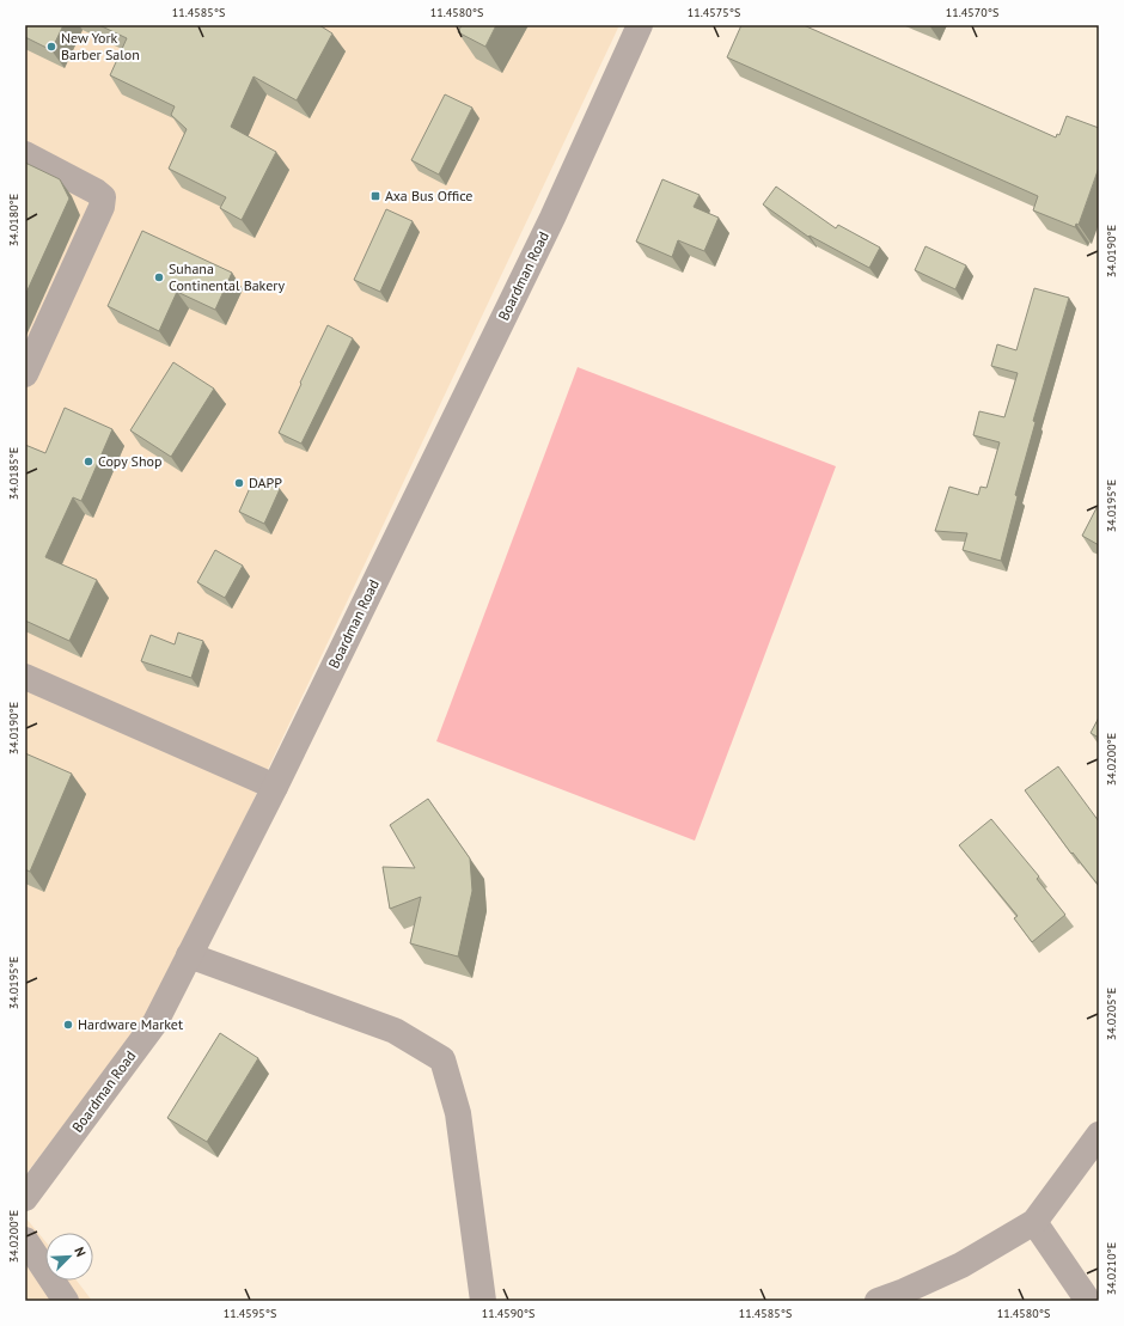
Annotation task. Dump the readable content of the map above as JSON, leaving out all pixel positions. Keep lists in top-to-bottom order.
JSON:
{
  "streets": {
    "street": ["Boardman Road"]
  },
  "places": {
    "other": [
      "New York Barber Salon",
      "Suhana Continental Bakery",
      "Copy Shop",
      "DAPP",
      "Hardware Market"
    ],
    "transit": ["Axa Bus Office"]
  },
  "north": "top right",
  "coordinates": [
    "11.4585°S",
    "11.4580°S",
    "11.4575°S",
    "11.4570°S",
    "34.0180°E",
    "34.0190°E",
    "34.0185°E",
    "34.0195°E",
    "34.0200°E",
    "34.0205°E",
    "34.0210°E",
    "11.4595°S",
    "11.4590°S"
  ]
}
